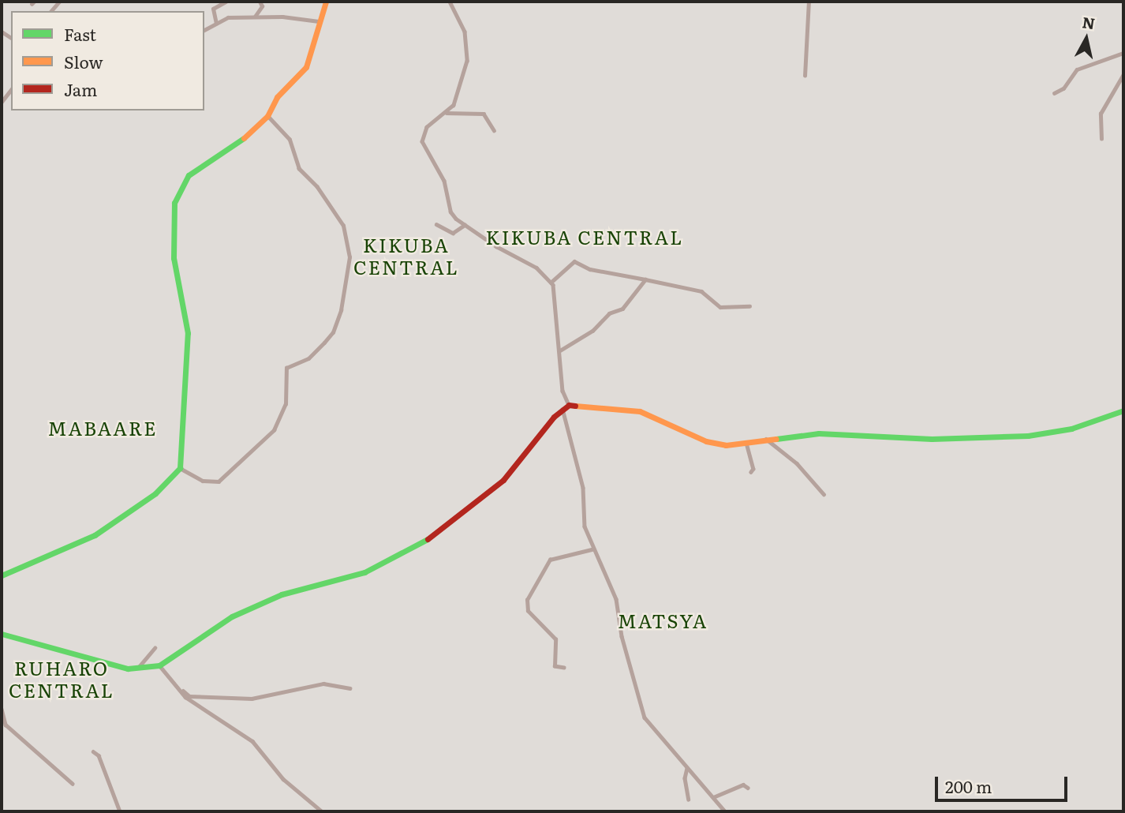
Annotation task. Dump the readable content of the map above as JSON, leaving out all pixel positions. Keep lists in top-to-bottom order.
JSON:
{
  "districts": [
    "KIKUBA CENTRAL",
    "KIKUBA CENTRAL",
    "MABAARE",
    "MATSYA",
    "RUHARO CENTRAL"
  ],
  "legend": ["Fast", "Slow", "Jam"],
  "scale_bar": "200 m",
  "north": "top"
}
